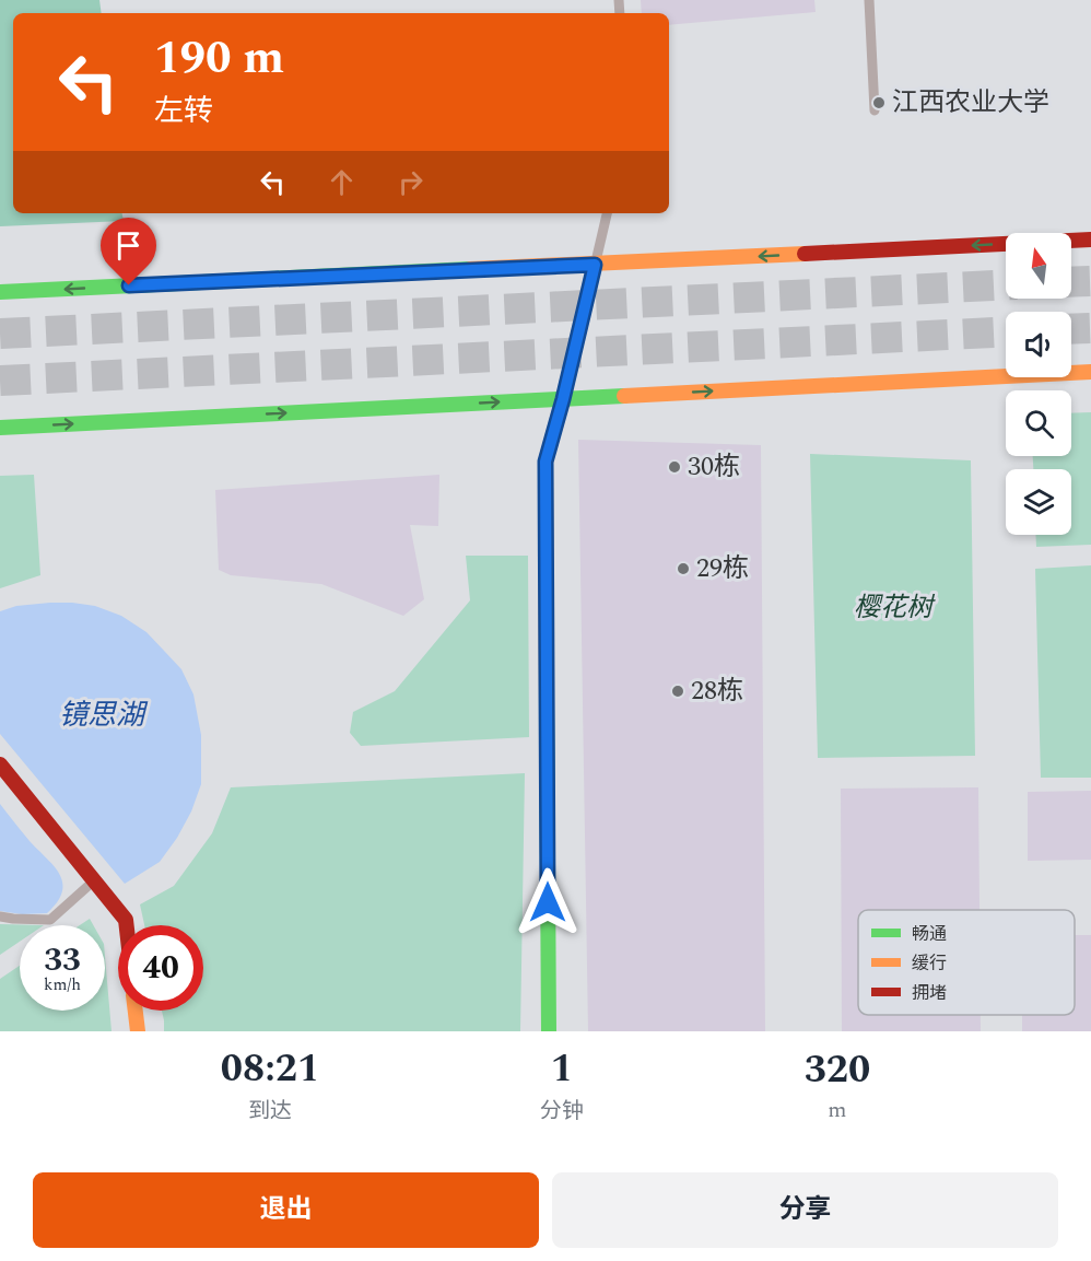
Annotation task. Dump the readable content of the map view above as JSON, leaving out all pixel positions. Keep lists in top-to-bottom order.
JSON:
{
  "water": ["镜思湖"],
  "parks": ["樱花树"],
  "places": [
    "江西农业大学",
    "30栋",
    "29栋",
    "28栋"
  ],
  "legend": ["畅通", "缓行", "拥堵"],
  "north": "top",
  "page": {
    "turn": ["190 m", "左转"],
    "speed": "33 km/h",
    "limit": "40",
    "eta": [
      "08:21",
      "到达",
      "1",
      "分钟",
      "320",
      "m"
    ],
    "buttons": ["退出", "分享"]
  }
}
